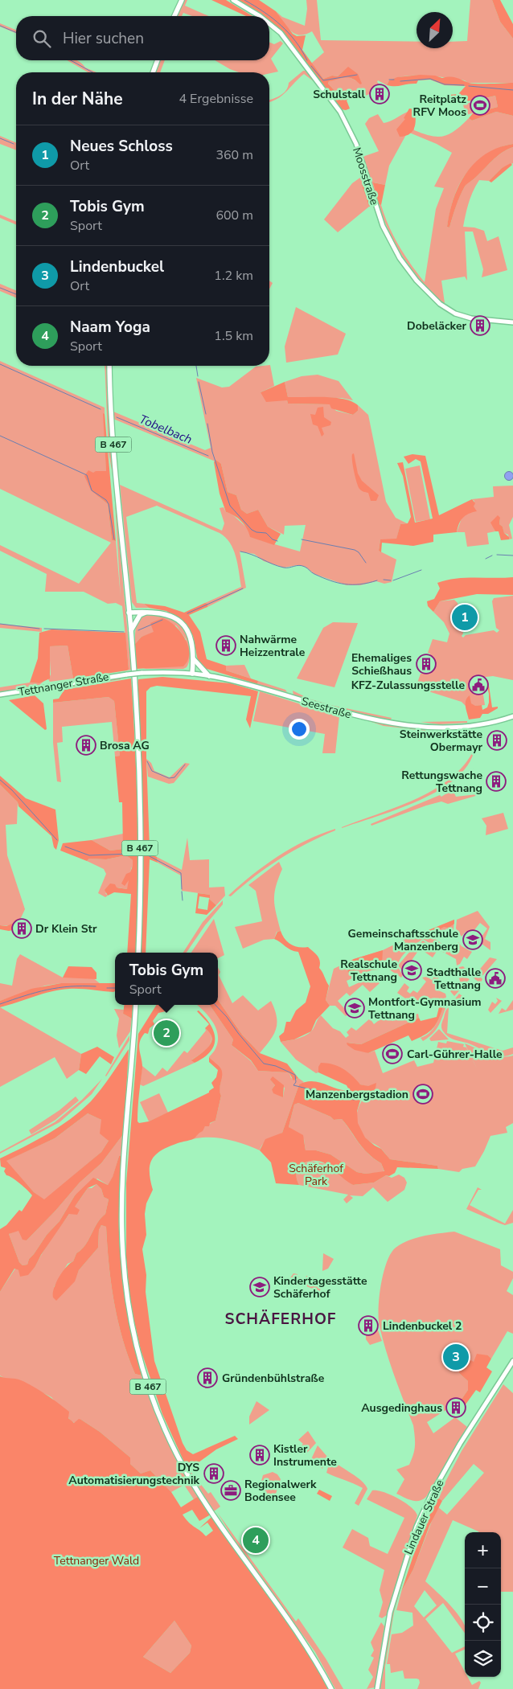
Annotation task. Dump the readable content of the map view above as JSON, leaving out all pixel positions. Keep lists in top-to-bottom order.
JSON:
{
  "streets": {
    "main road": [
      "Moosstraße",
      "B 467",
      "Tettnanger Straße",
      "Seestraße",
      "Lindauer Straße"
    ]
  },
  "crossings": [
    ["Tettnanger Straße", "Seestraße"]
  ],
  "districts": ["SCHÄFERHOF"],
  "water": ["Tobelbach"],
  "parks": ["Schäferhof Park", "Tettnanger Wald"],
  "places": {
    "building": [
      "Schulstall",
      "Dobeläcker",
      "Nahwärme Heizzentrale",
      "Ehemaliges Schießhaus",
      "Steinwerkstätte Obermayr",
      "Brosa AG",
      "Rettungswache Tettnang",
      "Dr Klein Str",
      "Lindenbuckel 2",
      "Gründenbühlstraße",
      "Ausgedinghaus",
      "Kistler Instrumente",
      "DYS Automatisierungstechnik"
    ],
    "sports": ["Reitplatz RFV Moos", "Carl-Gührer-Halle", "Manzenbergstadion"],
    "public building": ["KFZ-Zulassungsstelle", "Stadthalle Tettnang"],
    "school or university": [
      "Gemeinschaftsschule Manzenberg",
      "Realschule Tettnang",
      "Montfort-Gymnasium Tettnang",
      "Kindertagesstätte Schäferhof"
    ],
    "office": ["Regionalwerk Bodensee"]
  },
  "north": "top right",
  "page": {
    "search": "Hier suchen",
    "heading": ["In der Nähe", "4 Ergebnisse"],
    "list": [
      {
        "mark": "1",
        "name": "Neues Schloss",
        "note": "Ort",
        "value": "360 m"
      },
      {
        "mark": "2",
        "name": "Tobis Gym",
        "note": "Sport",
        "value": "600 m"
      },
      {
        "mark": "3",
        "name": "Lindenbuckel",
        "note": "Ort",
        "value": "1.2 km"
      },
      {
        "mark": "4",
        "name": "Naam Yoga",
        "note": "Sport",
        "value": "1.5 km"
      }
    ],
    "pins": [
      "1",
      "2",
      "3",
      "4"
    ],
    "popup": ["Tobis Gym", "Sport"],
    "map_buttons": ["+", "−"]
  }
}
